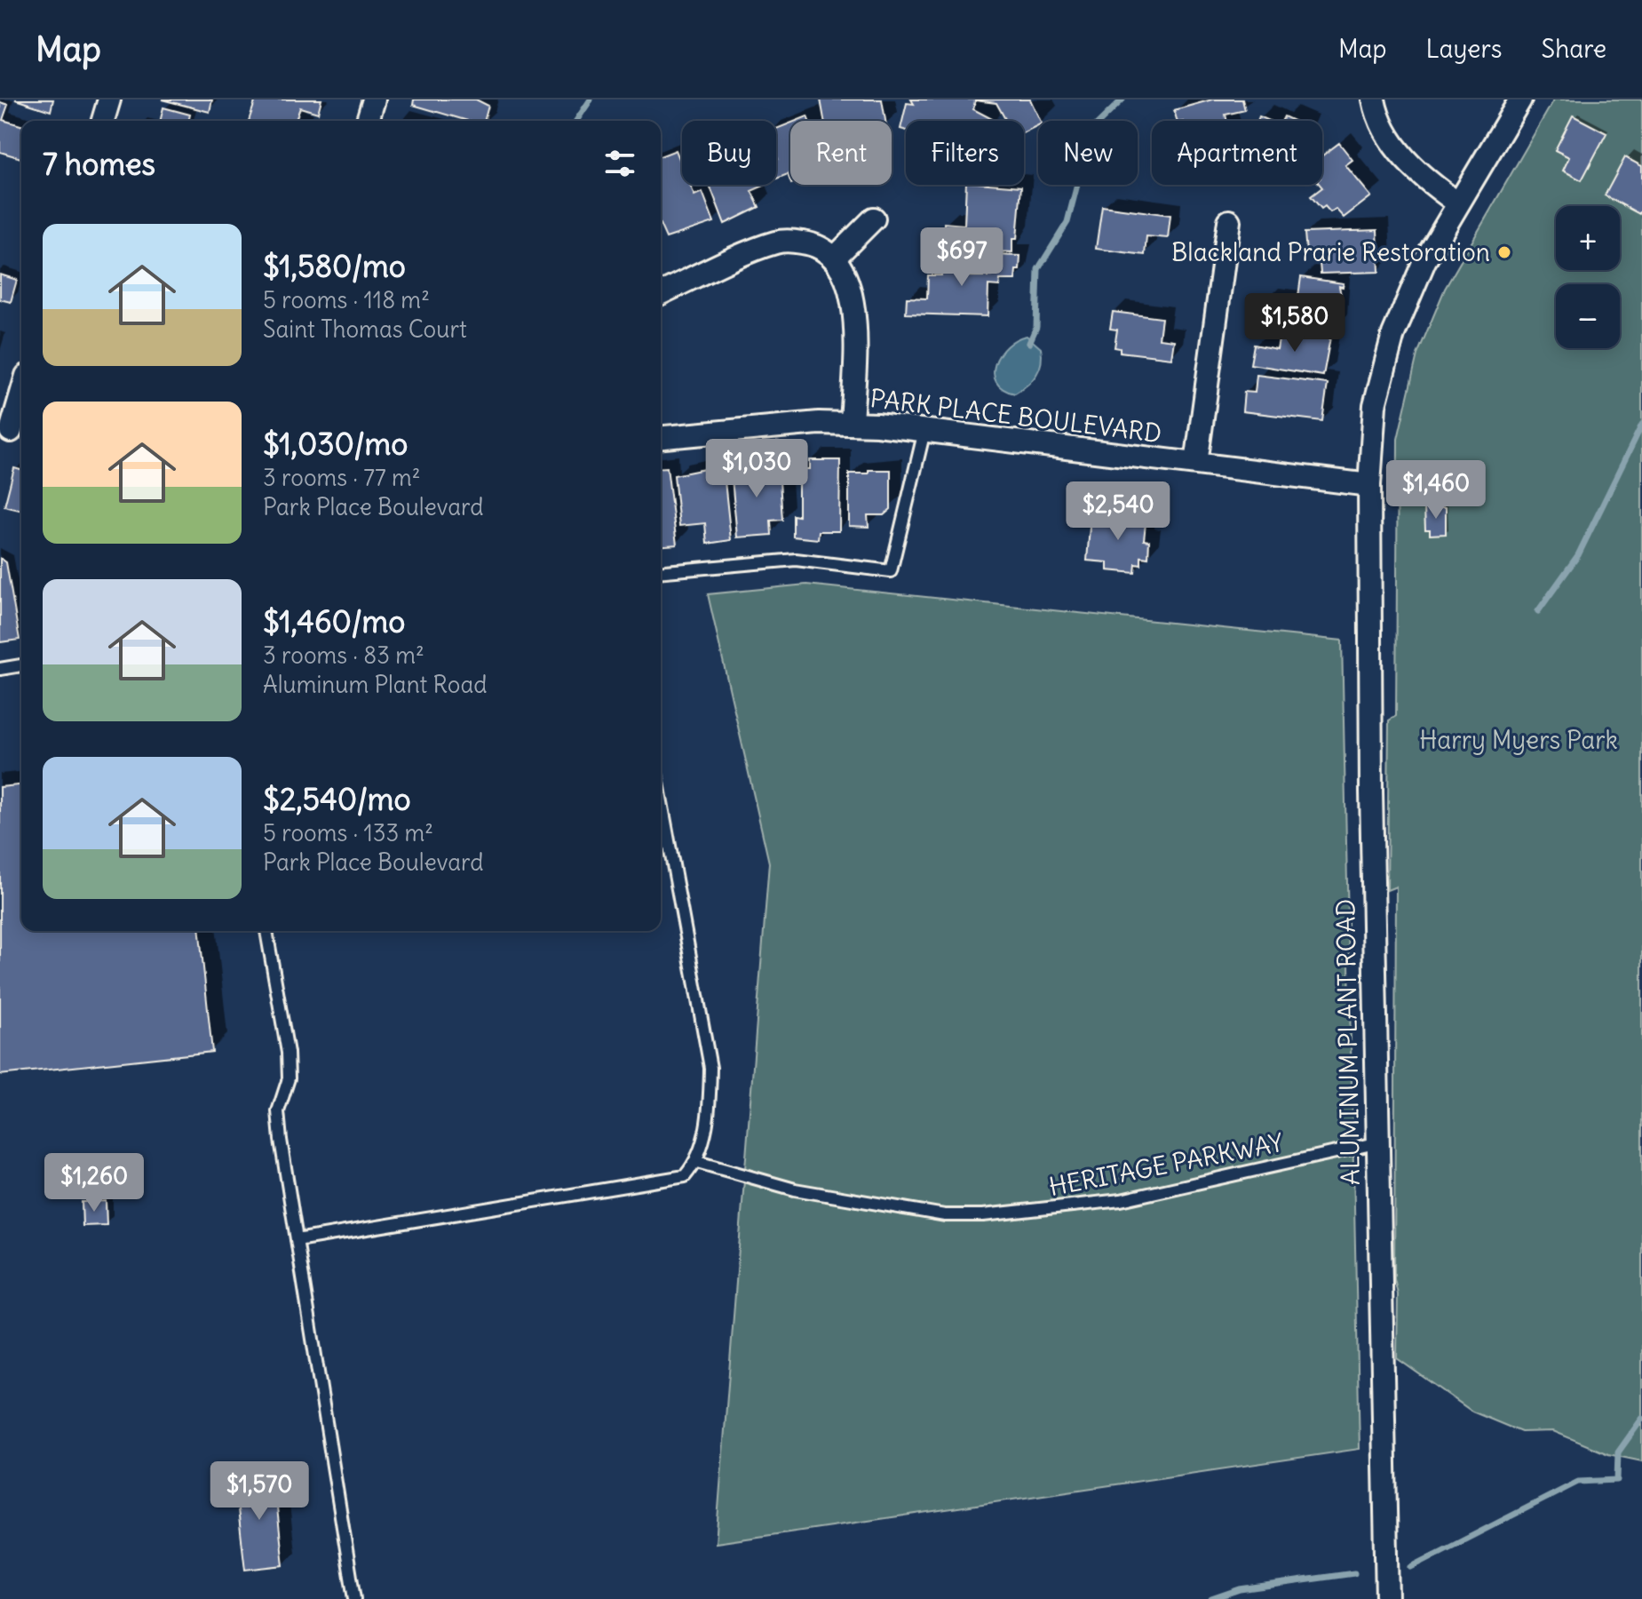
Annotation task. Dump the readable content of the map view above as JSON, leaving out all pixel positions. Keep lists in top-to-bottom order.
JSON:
{
  "streets": {
    "street": ["PARK PLACE BOULEVARD", "ALUMINUM PLANT ROAD"],
    "lane": ["HERITAGE PARKWAY"]
  },
  "crossings": [
    ["PARK PLACE BOULEVARD", "ALUMINUM PLANT ROAD"],
    ["ALUMINUM PLANT ROAD", "HERITAGE PARKWAY"]
  ],
  "parks": ["Harry Myers Park"],
  "places": ["Blackland Prarie Restoration"],
  "page": {
    "header": "Map",
    "nav": ["Map", "Layers", "Share"],
    "chip": [
      "Buy",
      "Rent",
      "Filters",
      "New",
      "Apartment"
    ],
    "heading": "7 homes",
    "map_buttons": ["+", "−"],
    "list": [
      {
        "name": "$1,580/mo",
        "note": "5 rooms · 118 m² · Saint Thomas Court"
      },
      {
        "name": "$1,030/mo",
        "note": "3 rooms · 77 m² · Park Place Boulevard"
      },
      {
        "name": "$1,460/mo",
        "note": "3 rooms · 83 m² · Aluminum Plant Road"
      },
      {
        "name": "$2,540/mo",
        "note": "5 rooms · 133 m² · Park Place Boulevard"
      }
    ],
    "price": [
      "$697",
      "$1,580",
      "$1,030",
      "$1,460",
      "$2,540",
      "$1,260",
      "$1,570"
    ]
  }
}
